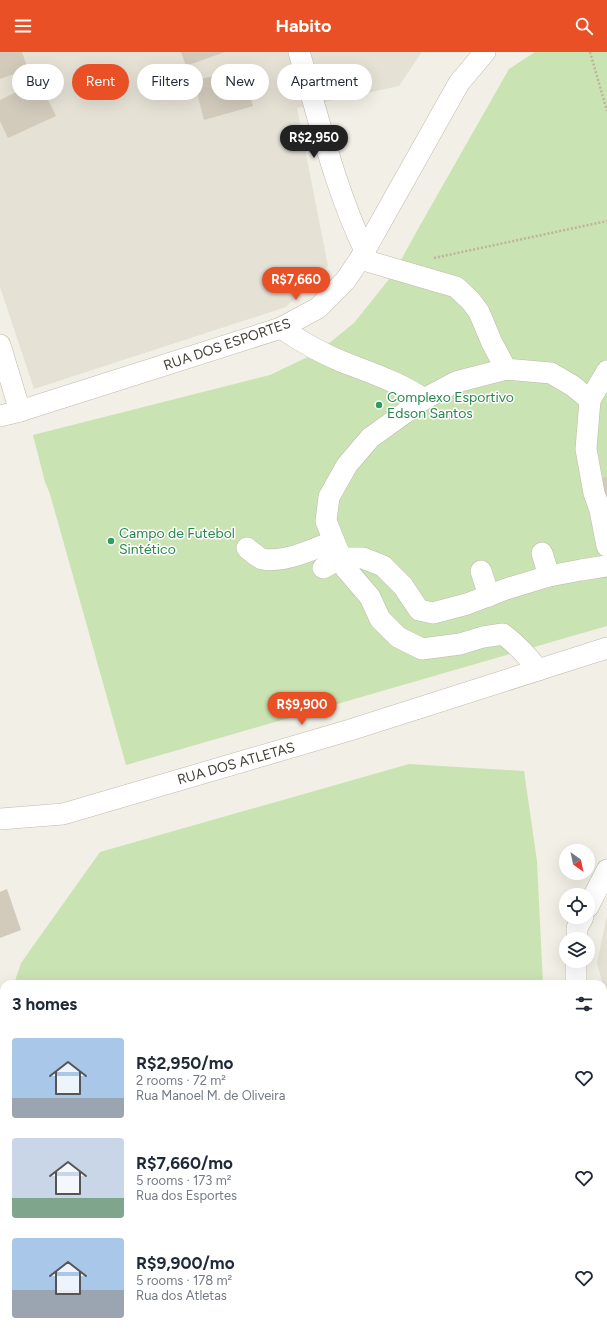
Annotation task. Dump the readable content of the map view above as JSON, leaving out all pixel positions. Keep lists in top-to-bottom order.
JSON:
{
  "streets": {
    "street": ["RUA DOS ESPORTES", "RUA DOS ATLETAS"]
  },
  "places": ["Complexo Esportivo Edson Santos", "Campo de Futebol Sintético"],
  "north": "bottom right",
  "page": {
    "header": "Habito",
    "chip": [
      "Buy",
      "Rent",
      "Filters",
      "New",
      "Apartment"
    ],
    "price": ["R$2,950", "R$7,660", "R$9,900"],
    "heading": "3 homes",
    "list": [
      {
        "name": "R$2,950/mo",
        "note": "2 rooms · 72 m² · Rua Manoel M. de Oliveira"
      },
      {
        "name": "R$7,660/mo",
        "note": "5 rooms · 173 m² · Rua dos Esportes"
      },
      {
        "name": "R$9,900/mo",
        "note": "5 rooms · 178 m² · Rua dos Atletas"
      }
    ]
  }
}
